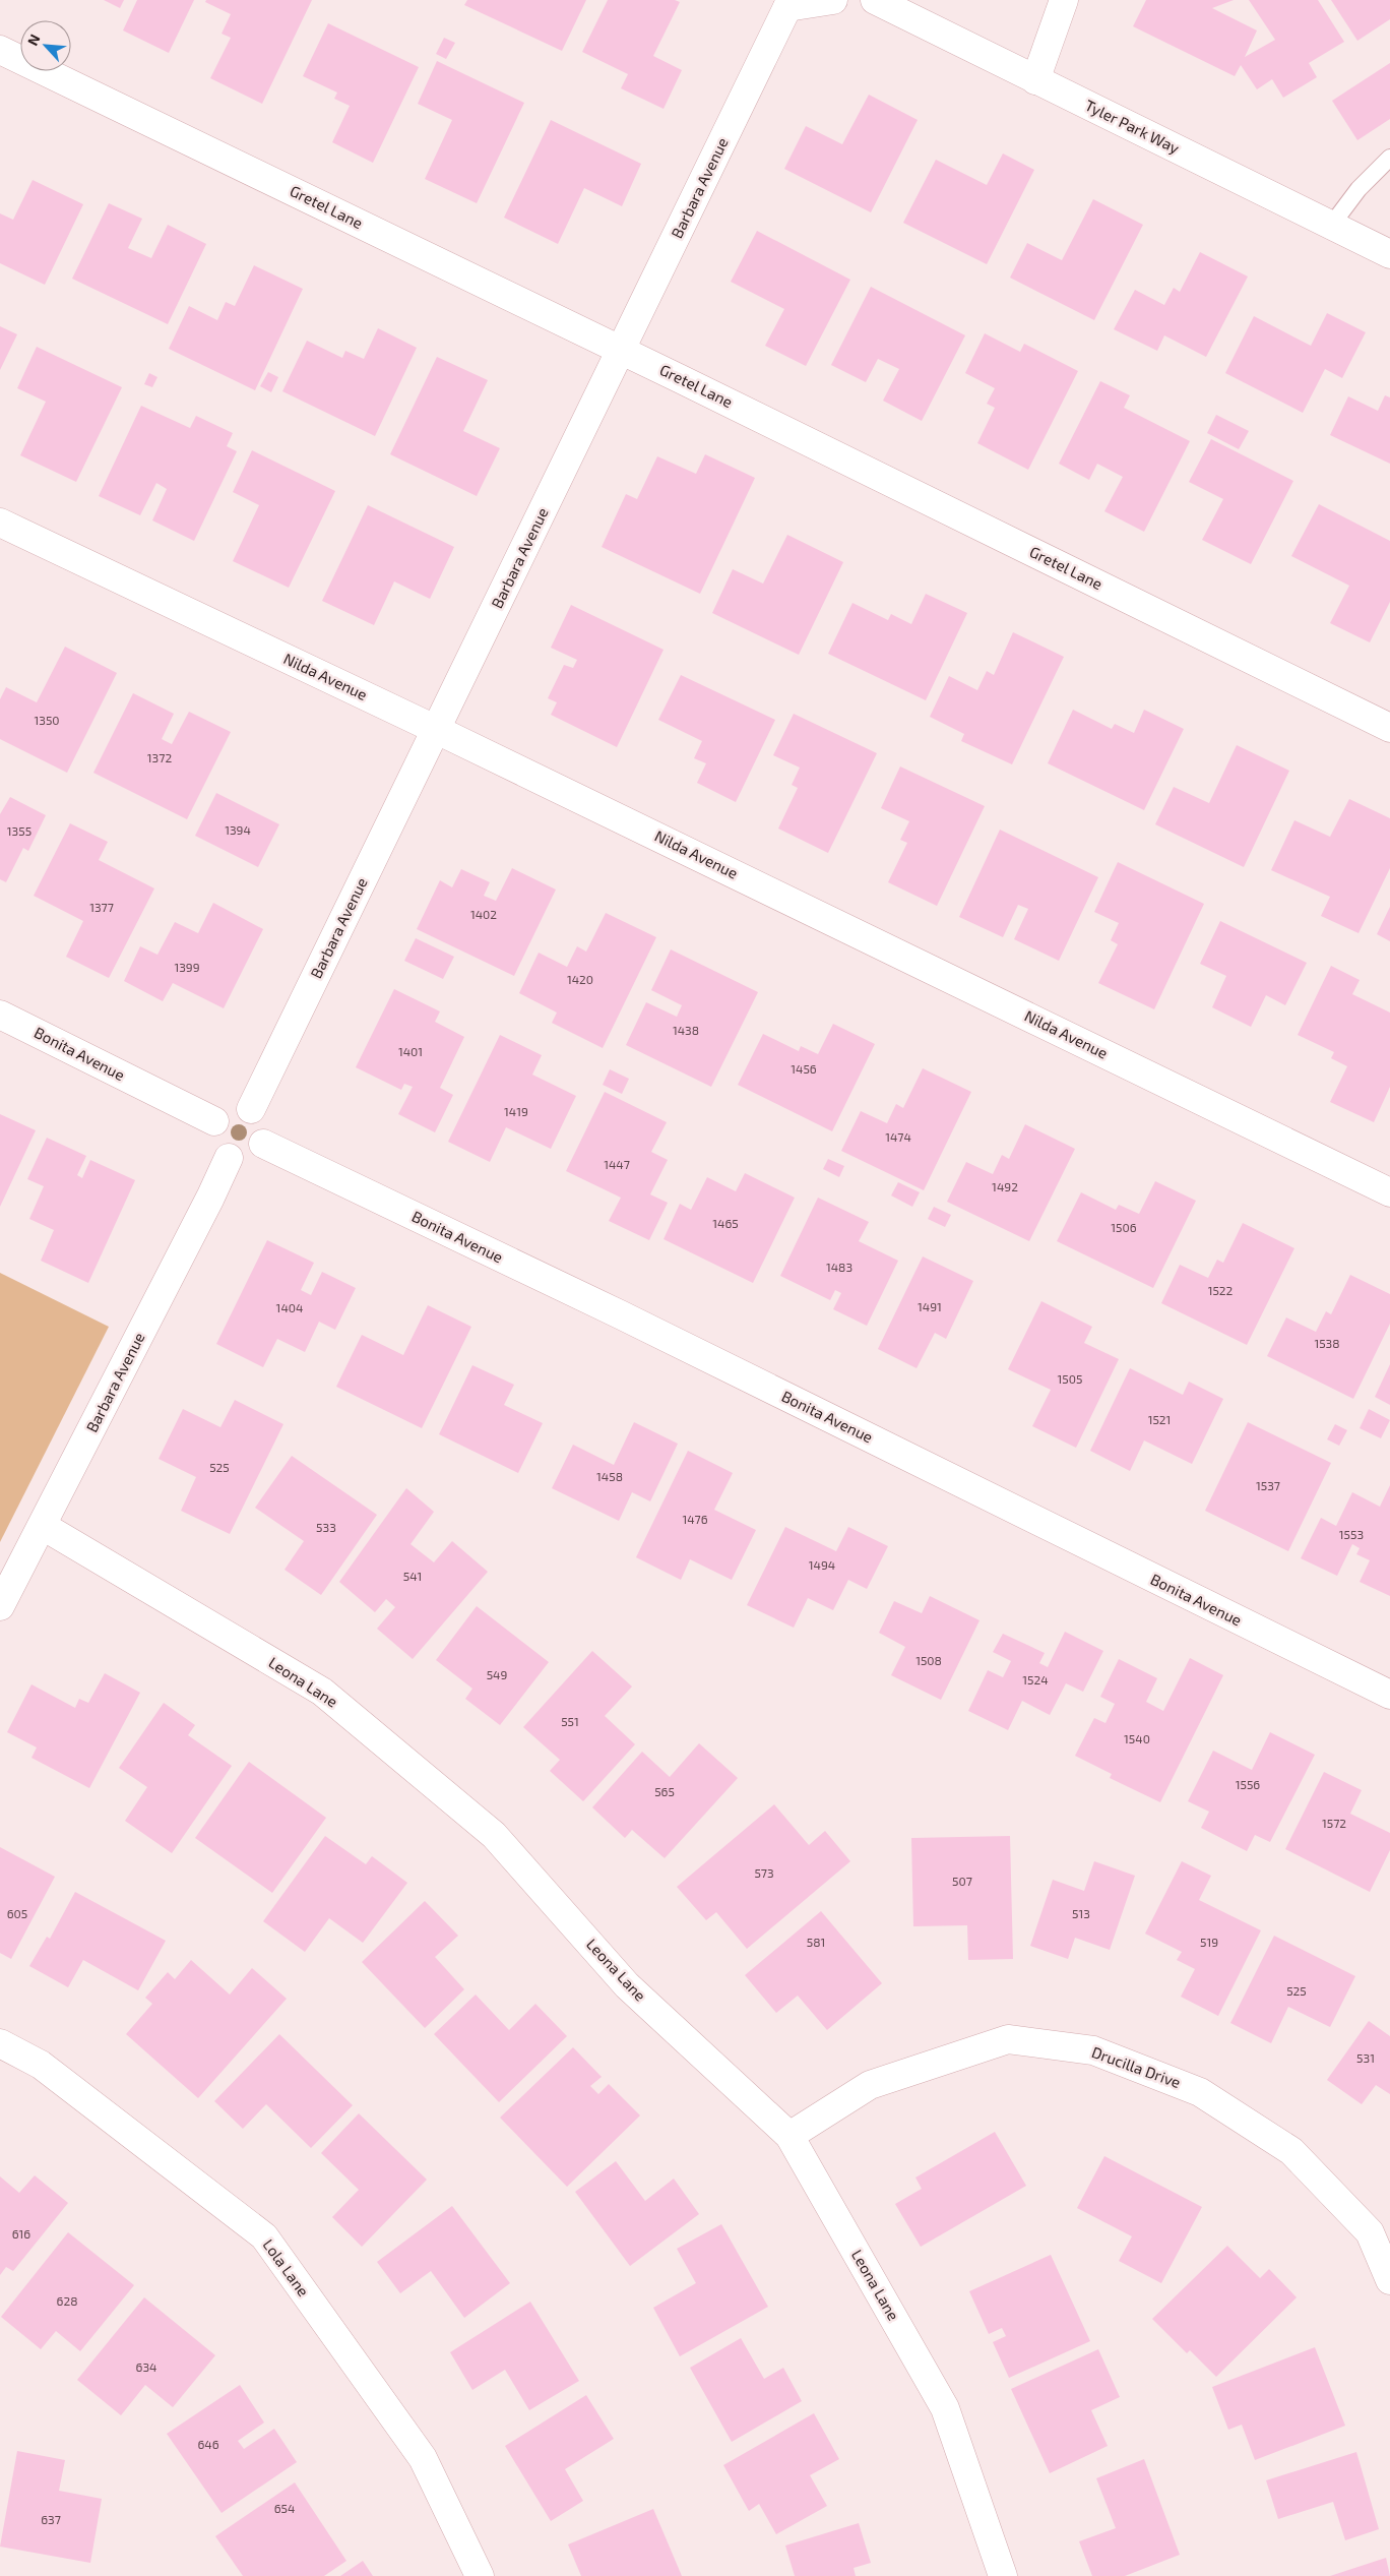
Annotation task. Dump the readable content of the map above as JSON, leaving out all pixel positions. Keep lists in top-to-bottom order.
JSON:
{
  "streets": {
    "street": [
      "Tyler Park Way",
      "Barbara Avenue",
      "Gretel Lane",
      "Nilda Avenue",
      "Bonita Avenue",
      "Leona Lane",
      "Drucilla Drive",
      "Lola Lane"
    ]
  },
  "crossings": [
    ["Barbara Avenue", "Gretel Lane"],
    ["Barbara Avenue", "Nilda Avenue"],
    ["Barbara Avenue", "Bonita Avenue"],
    ["Barbara Avenue", "Leona Lane"],
    ["Leona Lane", "Drucilla Drive"]
  ],
  "house_numbers": [
    "1350",
    "1372",
    "1394",
    "1355",
    "1377",
    "1402",
    "1399",
    "1420",
    "1438",
    "1401",
    "1456",
    "1419",
    "1474",
    "1447",
    "1492",
    "1465",
    "1506",
    "1483",
    "1522",
    "1491",
    "1404",
    "1538",
    "1505",
    "1521",
    "525",
    "1458",
    "1537",
    "1476",
    "533",
    "1553",
    "1494",
    "541",
    "1508",
    "549",
    "1524",
    "551",
    "1540",
    "1556",
    "565",
    "1572",
    "573",
    "507",
    "605",
    "513",
    "581",
    "519",
    "525",
    "531",
    "616",
    "628",
    "634",
    "646",
    "654",
    "637"
  ],
  "north": "top left"
}
